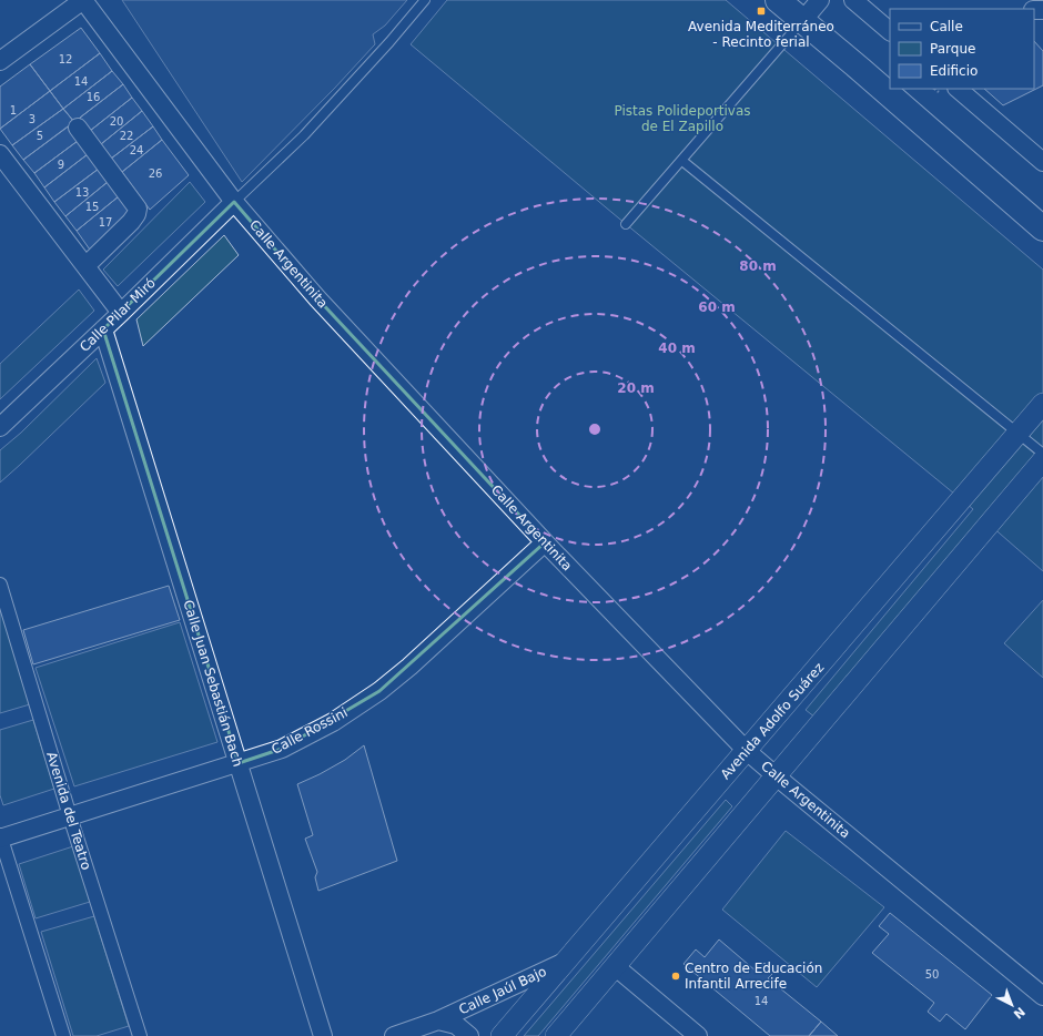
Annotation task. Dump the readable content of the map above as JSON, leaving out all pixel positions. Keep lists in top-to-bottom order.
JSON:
{
  "streets": {
    "street": [
      "Calle Argentinita",
      "Calle Pilar Miró",
      "Calle Juan Sebastián Bach",
      "Avenida Adolfo Suárez",
      "Calle Rossini",
      "Avenida del Teatro",
      "Calle Jaúl Bajo"
    ]
  },
  "crossings": [
    ["Calle Argentinita", "Calle Pilar Miró"],
    ["Calle Argentinita", "Avenida Adolfo Suárez"],
    ["Calle Argentinita", "Calle Rossini"],
    ["Calle Pilar Miró", "Calle Juan Sebastián Bach"],
    ["Calle Juan Sebastián Bach", "Calle Rossini"],
    ["Avenida Adolfo Suárez", "Calle Jaúl Bajo"],
    ["Calle Rossini", "Avenida del Teatro"]
  ],
  "parks": ["Pistas Polideportivas de El Zapillo"],
  "places": {
    "transit": ["Avenida Mediterráneo - Recinto ferial"],
    "other": ["Centro de Educación Infantil Arrecife"]
  },
  "house_numbers": [
    "12",
    "14",
    "16",
    "1",
    "3",
    "20",
    "5",
    "22",
    "24",
    "9",
    "26",
    "13",
    "15",
    "17",
    "50",
    "14"
  ],
  "legend": ["Calle", "Parque", "Edificio"],
  "north": "bottom right",
  "rings": [
    "80 m",
    "60 m",
    "40 m",
    "20 m"
  ]
}
